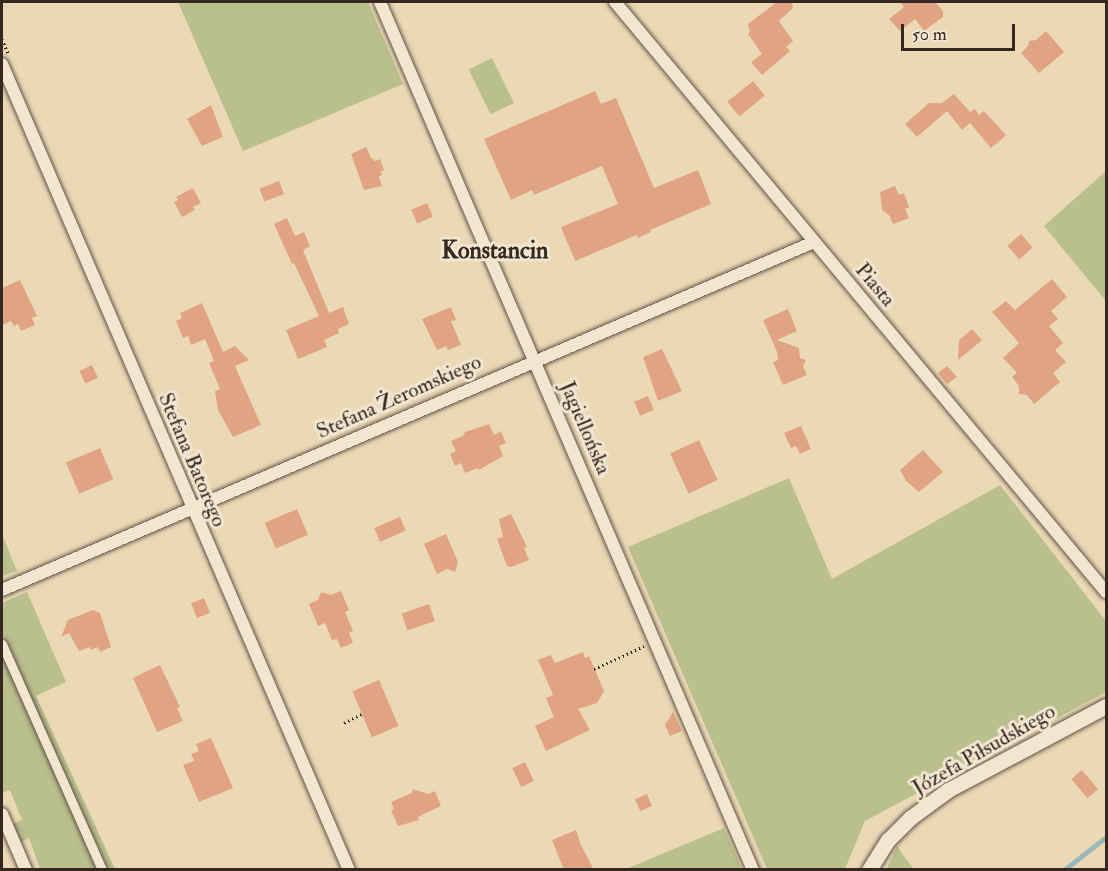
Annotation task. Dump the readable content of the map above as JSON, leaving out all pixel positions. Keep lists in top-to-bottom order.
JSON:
{
  "streets": {
    "street": [
      "Piasta",
      "Stefana Żeromskiego",
      "Jagiellońska",
      "Stefana Batorego",
      "Józefa Piłsudskiego"
    ]
  },
  "crossings": [
    ["Piasta", "Stefana Żeromskiego"],
    ["Stefana Żeromskiego", "Jagiellońska"],
    ["Stefana Żeromskiego", "Stefana Batorego"]
  ],
  "districts": ["Konstancin"],
  "scale_bar": "50 m"
}
